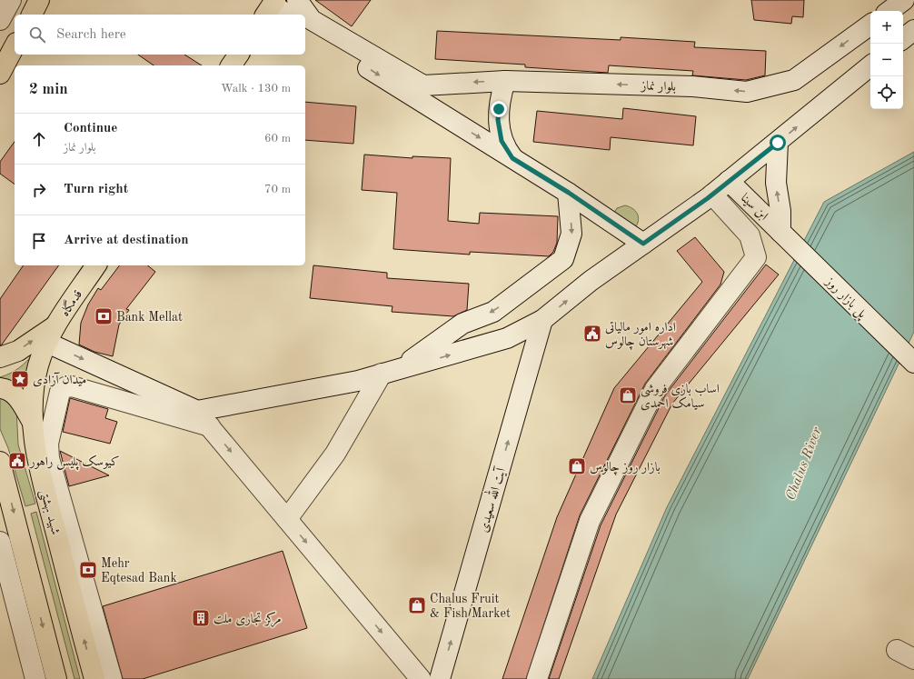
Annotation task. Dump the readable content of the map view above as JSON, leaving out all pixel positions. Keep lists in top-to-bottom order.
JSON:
{
  "streets": {
    "main road": [
      "بلوار نماز",
      "ابن سینا",
      "پل بازار روز",
      "قدمگاه",
      "آیت الله سعیدی",
      "شهید بهشتی"
    ]
  },
  "crossings": [
    ["ابن سینا", "پل بازار روز"],
    ["قدمگاه", "شهید بهشتی"]
  ],
  "one_way": ["بلوار نماز"],
  "water": ["Chalus River"],
  "places": {
    "bank": ["Bank Mellat", "Mehr Eqtesad Bank"],
    "public building": ["اداره امور مالیاتی شهرستان چالوس", "کیوسک پلیس راهور"],
    "place": ["میدان آزادی"],
    "shop": ["اساب بازی فروشی سیامک احمدی", "بازار روز چالوس", "Chalus Fruit & Fish Market"],
    "building": ["مرکز تجاری ملت"]
  },
  "page": {
    "map_buttons": ["+", "−"],
    "search": "Search here",
    "heading": ["2 min", "Walk · 130 m"],
    "list": [
      ["Continue", "بلوار نماز", "60 m"],
      ["Turn right", "70 m"],
      "Arrive at destination"
    ]
  }
}
